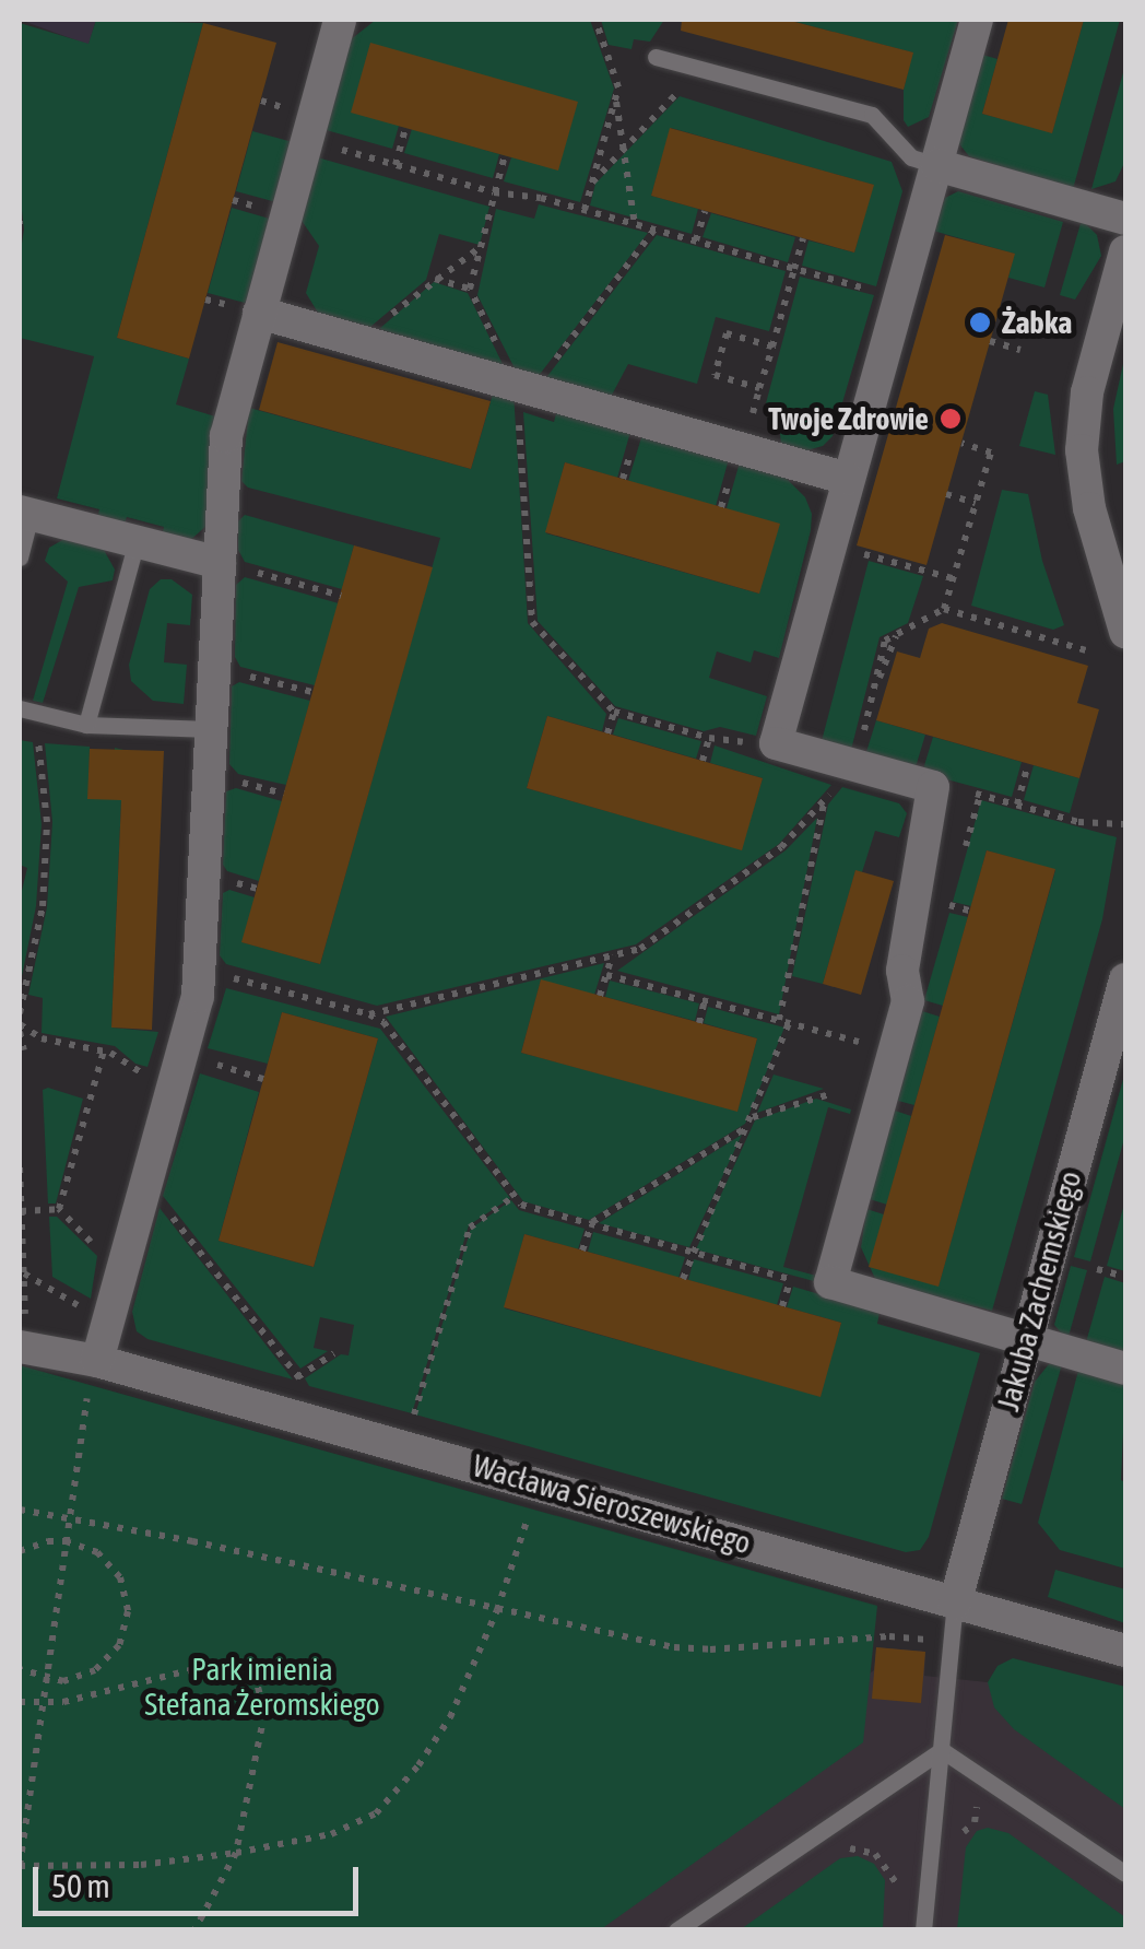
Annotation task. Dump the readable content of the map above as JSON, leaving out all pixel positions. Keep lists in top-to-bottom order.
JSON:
{
  "streets": {
    "street": ["Jakuba Zachemskiego", "Wacława Sieroszewskiego"]
  },
  "crossings": [
    ["Jakuba Zachemskiego", "Wacława Sieroszewskiego"]
  ],
  "parks": ["Park imienia Stefana Żeromskiego"],
  "places": ["Żabka", "Twoje Zdrowie"],
  "scale_bar": "50 m"
}
